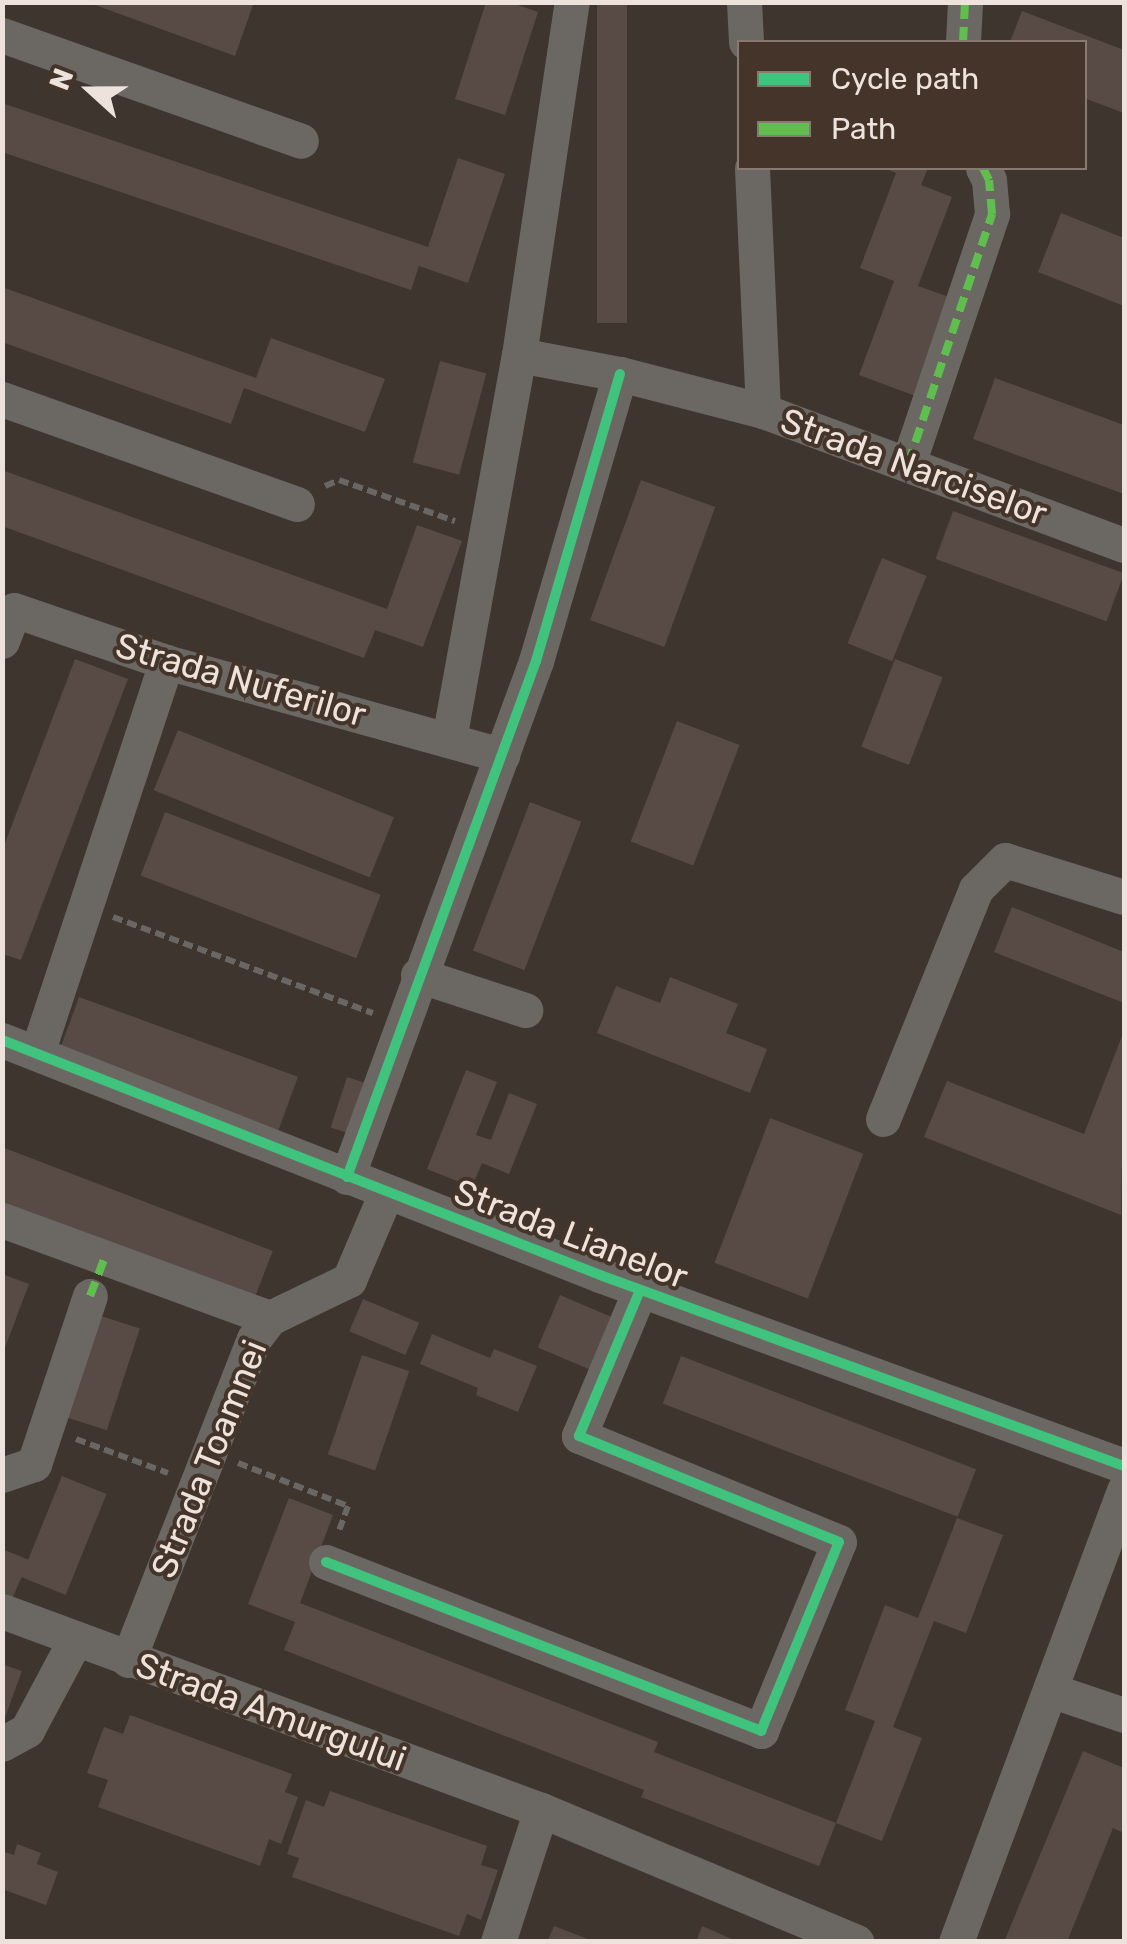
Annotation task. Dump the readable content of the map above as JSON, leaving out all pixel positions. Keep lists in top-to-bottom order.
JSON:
{
  "streets": {
    "street": [
      "Strada Narciselor",
      "Strada Nuferilor",
      "Strada Lianelor",
      "Strada Toamnei",
      "Strada Amurgului"
    ]
  },
  "crossings": [
    ["Strada Lianelor", "Strada Toamnei"],
    ["Strada Toamnei", "Strada Amurgului"]
  ],
  "legend": ["Cycle path", "Path"],
  "north": "left"
}
